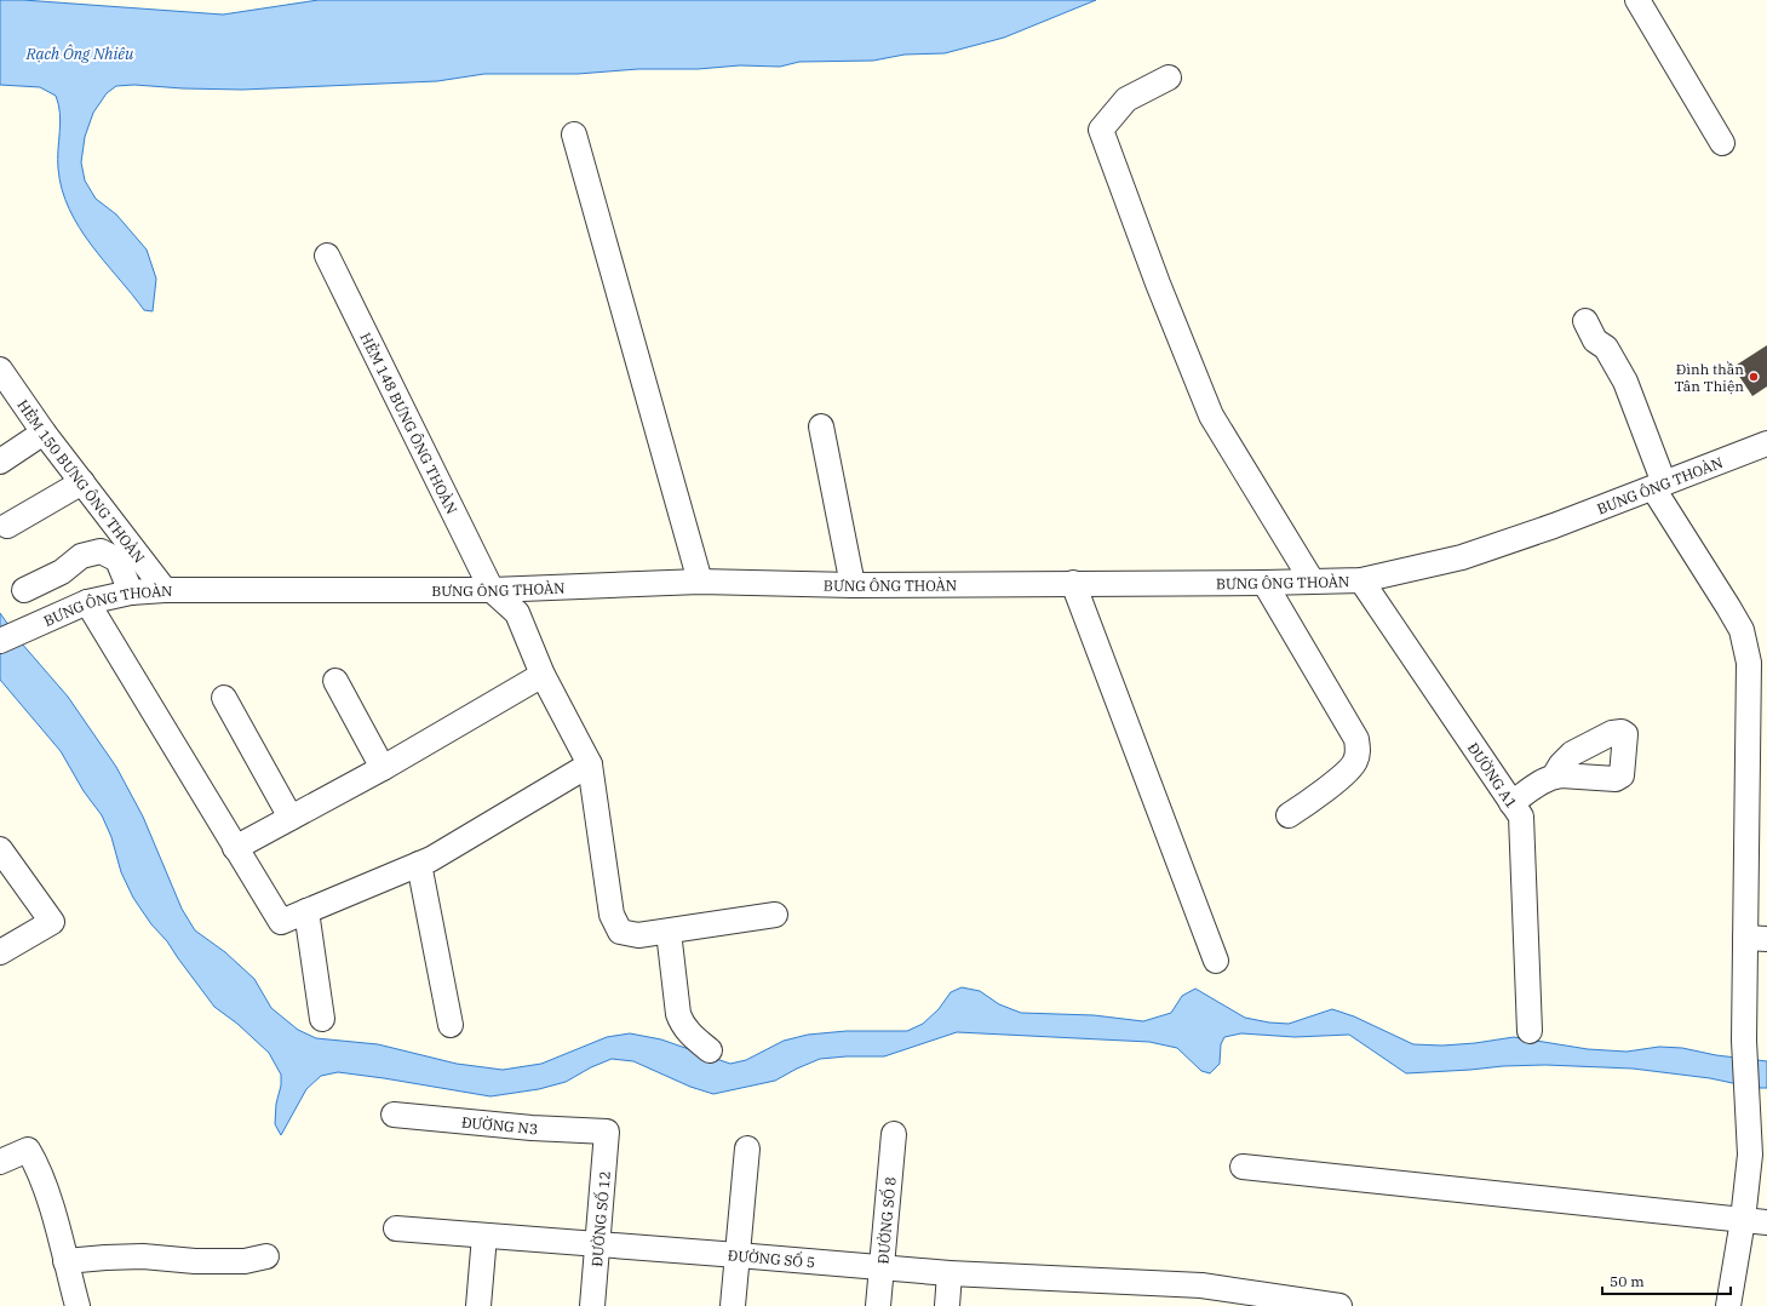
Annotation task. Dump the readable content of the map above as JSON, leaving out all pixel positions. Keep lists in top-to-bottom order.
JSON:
{
  "streets": {
    "street": [
      "HẺM 148 BƯNG ÔNG THOÀN",
      "HẺM 150 BƯNG ÔNG THOÀN",
      "BƯNG ÔNG THOÀN",
      "ĐƯỜNG A1",
      "ĐƯỜNG N3",
      "ĐƯỜNG SỐ 12",
      "ĐƯỜNG SỐ 8",
      "ĐƯỜNG SỐ 5"
    ]
  },
  "crossings": [
    ["HẺM 148 BƯNG ÔNG THOÀN", "BƯNG ÔNG THOÀN"],
    ["HẺM 150 BƯNG ÔNG THOÀN", "BƯNG ÔNG THOÀN"],
    ["BƯNG ÔNG THOÀN", "ĐƯỜNG A1"],
    ["ĐƯỜNG N3", "ĐƯỜNG SỐ 12"],
    ["ĐƯỜNG SỐ 12", "ĐƯỜNG SỐ 5"],
    ["ĐƯỜNG SỐ 8", "ĐƯỜNG SỐ 5"]
  ],
  "water": ["Rạch Ông Nhiêu"],
  "places": ["Đình thần Tân Thiện"],
  "scale_bar": "50 m"
}
